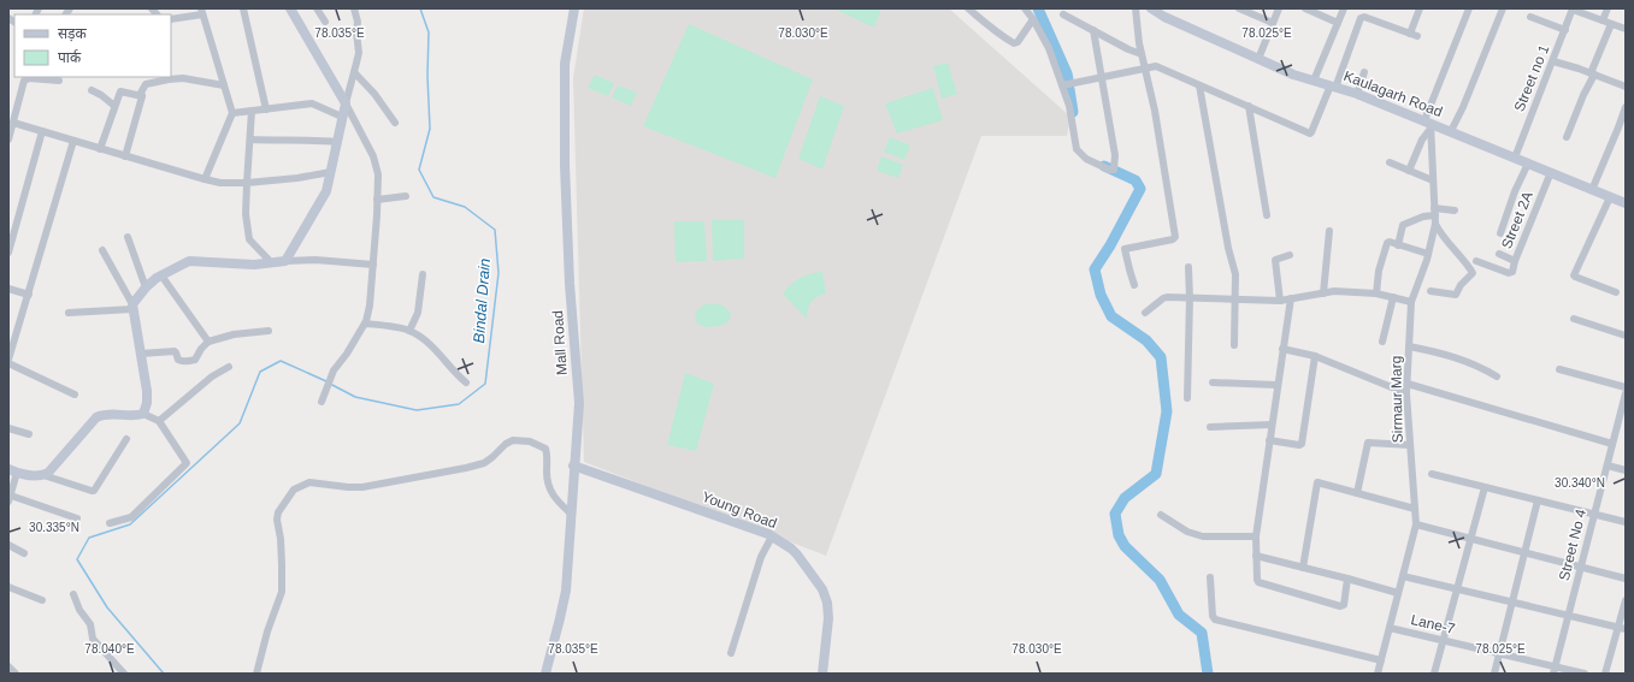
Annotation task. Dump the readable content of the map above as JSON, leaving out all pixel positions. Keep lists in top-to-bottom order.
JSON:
{
  "streets": {
    "street": [
      "Street no 1",
      "Kaulagarh Road",
      "Street 2A",
      "Mall Road",
      "Sirmaur Marg",
      "Young Road",
      "Street No 4",
      "Lane-7"
    ]
  },
  "crossings": [
    ["Street no 1", "Kaulagarh Road"],
    ["Kaulagarh Road", "Street 2A"],
    ["Kaulagarh Road", "Sirmaur Marg"],
    ["Mall Road", "Young Road"],
    ["Sirmaur Marg", "Lane-7"],
    ["Street No 4", "Lane-7"]
  ],
  "water": ["Bindal Drain"],
  "legend": ["सड़क", "पार्क"],
  "coordinates": [
    "78.035°E",
    "78.030°E",
    "78.025°E",
    "30.340°N",
    "30.335°N",
    "78.040°E"
  ]
}
